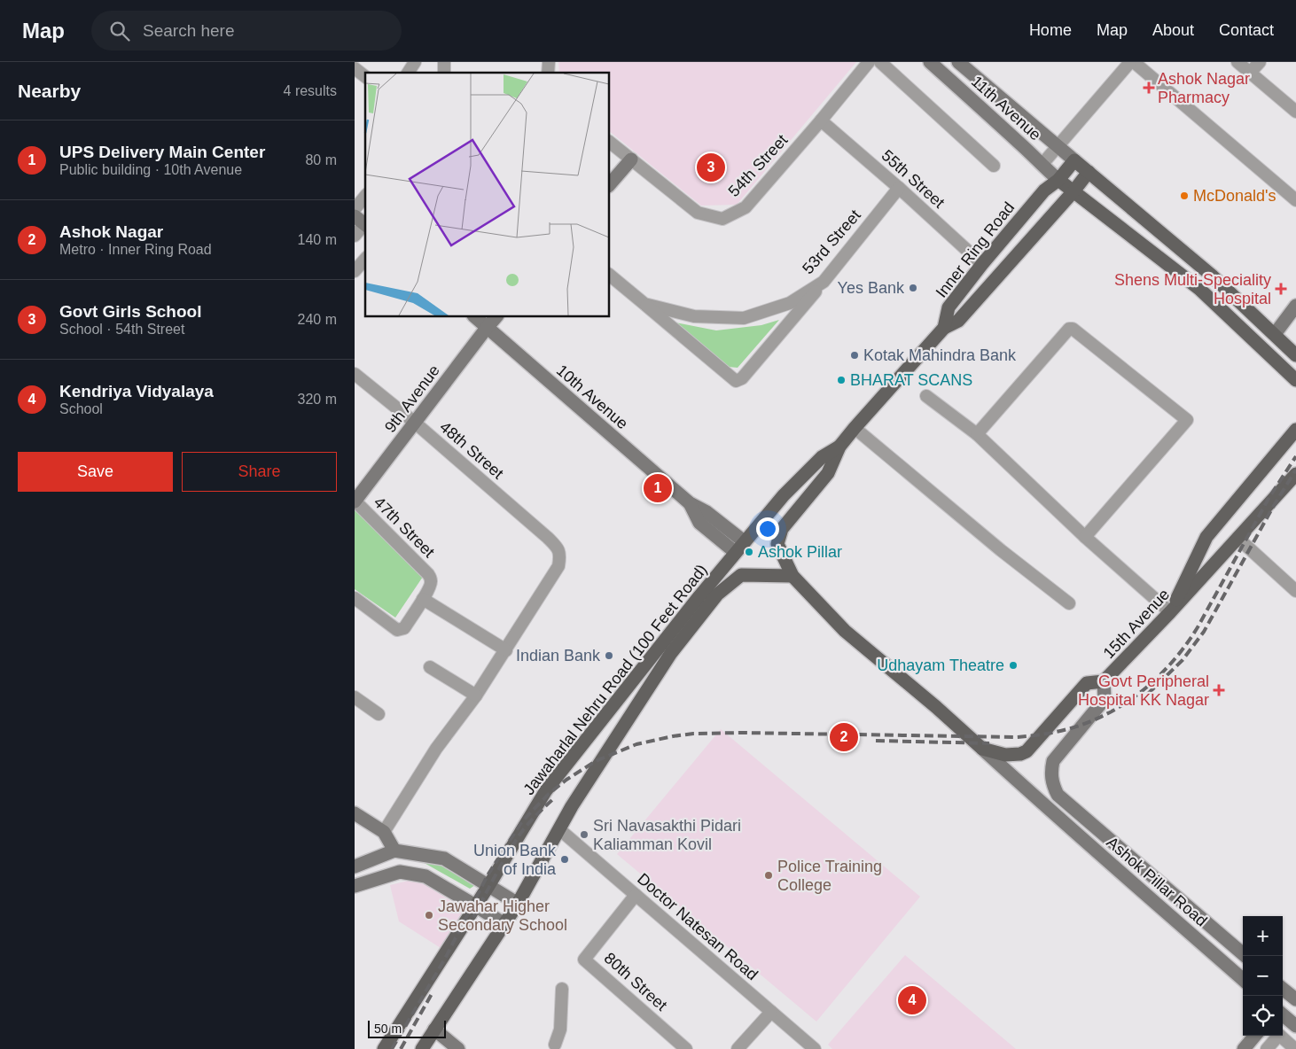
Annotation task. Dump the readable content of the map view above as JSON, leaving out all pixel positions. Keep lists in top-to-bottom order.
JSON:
{
  "streets": {
    "main road": [
      "11th Avenue",
      "Inner Ring Road",
      "10th Avenue",
      "9th Avenue",
      "15th Avenue",
      "Jawaharlal Nehru Road (100 Feet Road)",
      "Ashok Pillar Road"
    ],
    "street": [
      "54th Street",
      "55th Street",
      "53rd Street",
      "48th Street",
      "47th Street",
      "Doctor Natesan Road",
      "80th Street"
    ]
  },
  "crossings": [
    ["11th Avenue", "Inner Ring Road"],
    ["54th Street", "55th Street"],
    ["55th Street", "53rd Street"],
    ["55th Street", "Inner Ring Road"],
    ["Inner Ring Road", "15th Avenue"],
    ["Inner Ring Road", "Jawaharlal Nehru Road (100 Feet Road)"],
    ["Inner Ring Road", "Ashok Pillar Road"],
    ["10th Avenue", "9th Avenue"],
    ["9th Avenue", "48th Street"],
    ["9th Avenue", "47th Street"],
    ["15th Avenue", "Ashok Pillar Road"],
    ["Jawaharlal Nehru Road (100 Feet Road)", "Doctor Natesan Road"],
    ["Doctor Natesan Road", "80th Street"]
  ],
  "places": {
    "health": ["Ashok Nagar Pharmacy", "Shens Multi-Speciality Hospital", "Govt Peripheral Hospital KK Nagar"],
    "other": [
      "McDonald's",
      "Yes Bank",
      "Kotak Mahindra Bank",
      "BHARAT SCANS",
      "Ashok Pillar",
      "Indian Bank",
      "Udhayam Theatre",
      "Sri Navasakthi Pidari Kaliamman Kovil",
      "Union Bank of India",
      "Police Training College",
      "Jawahar Higher Secondary School"
    ]
  },
  "scale_bar": "50 m",
  "page": {
    "header": "Map",
    "search": "Search here",
    "nav": [
      "Home",
      "Map",
      "About",
      "Contact"
    ],
    "heading": ["Nearby", "4 results"],
    "list": [
      {
        "mark": "1",
        "name": "UPS Delivery Main Center",
        "note": "Public building · 10th Avenue",
        "value": "80 m"
      },
      {
        "mark": "2",
        "name": "Ashok Nagar",
        "note": "Metro · Inner Ring Road",
        "value": "140 m"
      },
      {
        "mark": "3",
        "name": "Govt Girls School",
        "note": "School · 54th Street",
        "value": "240 m"
      },
      {
        "mark": "4",
        "name": "Kendriya Vidyalaya",
        "note": "School",
        "value": "320 m"
      }
    ],
    "pins": [
      "3",
      "1",
      "2",
      "4"
    ],
    "buttons": ["Save", "Share"],
    "map_buttons": ["+", "−"],
    "scale": "50 m"
  }
}
